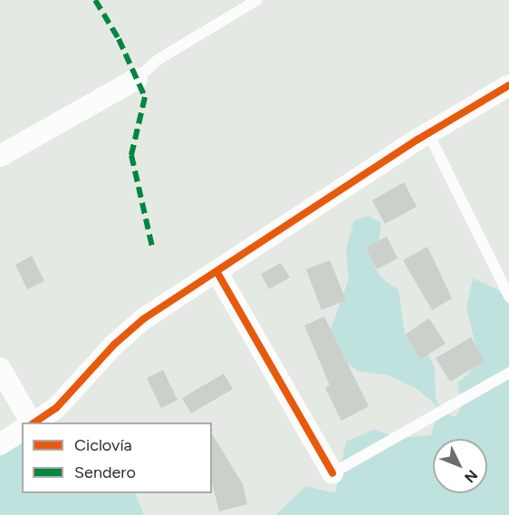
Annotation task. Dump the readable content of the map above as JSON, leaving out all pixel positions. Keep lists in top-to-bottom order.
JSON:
{
  "legend": ["Ciclovía", "Sendero"],
  "north": "bottom right"
}
